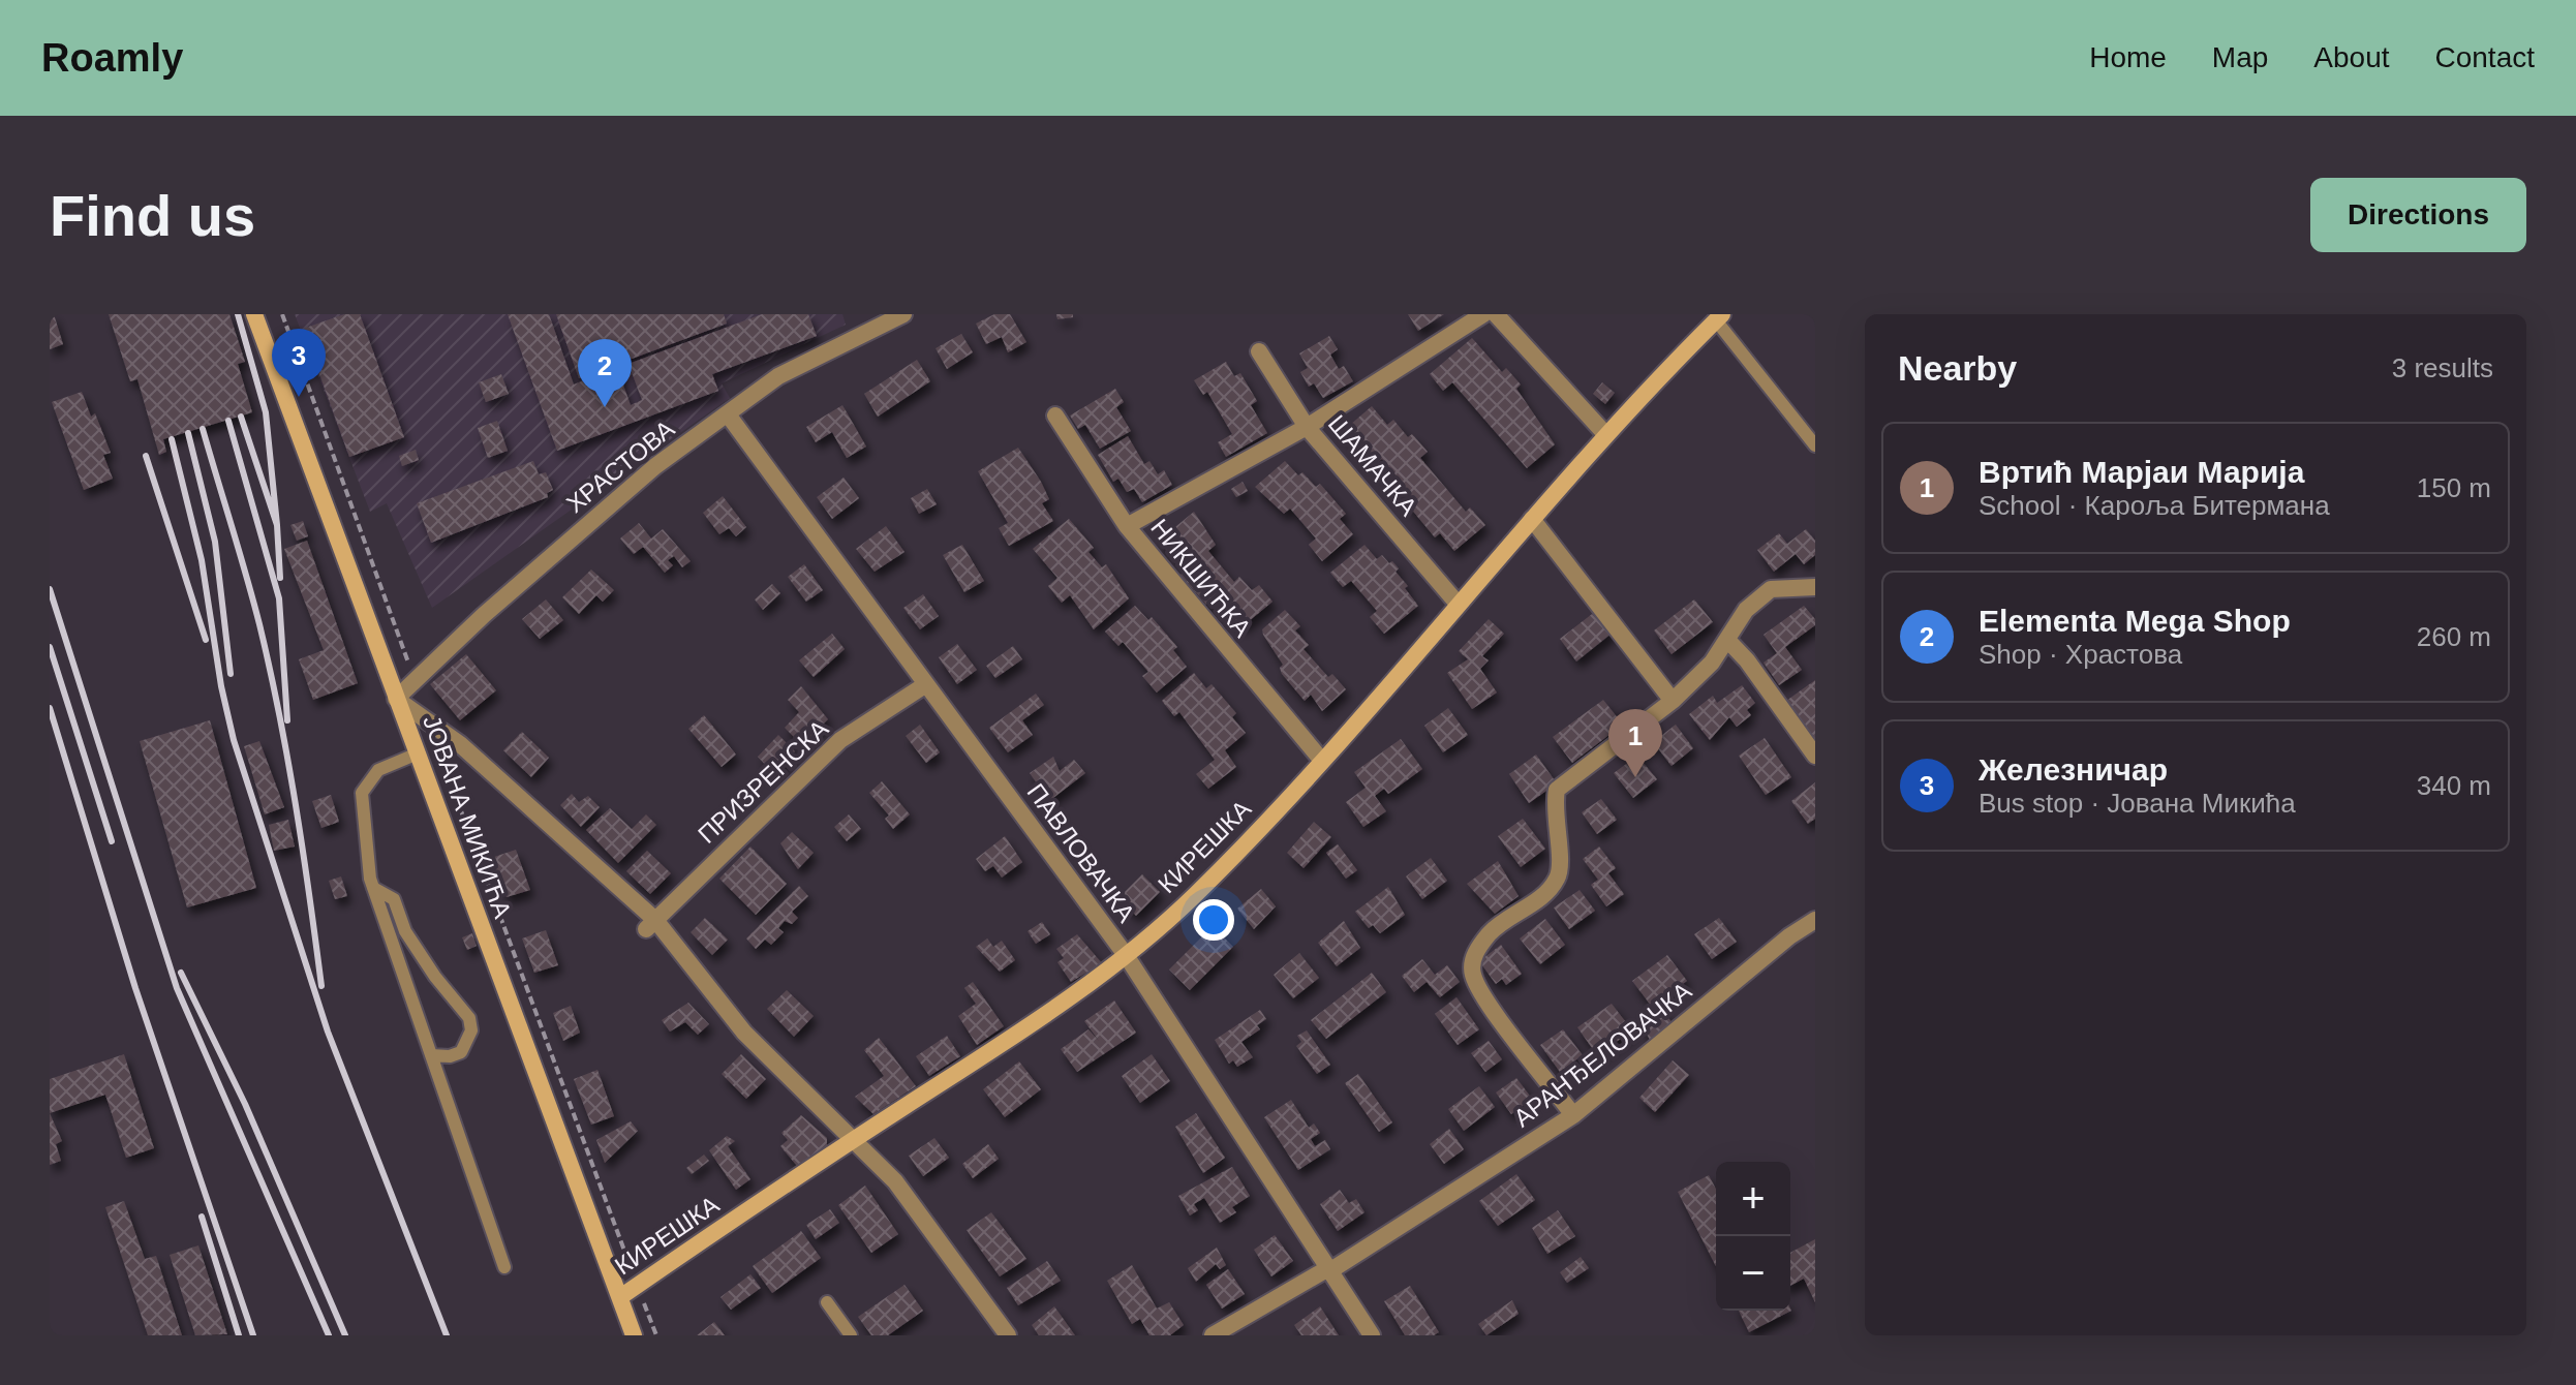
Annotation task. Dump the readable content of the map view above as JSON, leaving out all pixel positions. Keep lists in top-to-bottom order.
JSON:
{
  "streets": {
    "street": [
      "ШАМАЧКА",
      "ХРАСТОВА",
      "НИКШИЋКА",
      "ПРИЗРЕНСКА",
      "ЈОВАНА МИКИЋА",
      "КИРЕШКА",
      "ПАВЛОВАЧКА",
      "АРАНЂЕЛОВАЧКА"
    ]
  },
  "crossings": [
    ["ШАМАЧКА", "КИРЕШКА"],
    ["ХРАСТОВА", "ЈОВАНА МИКИЋА"],
    ["ХРАСТОВА", "ПАВЛОВАЧКА"],
    ["НИКШИЋКА", "КИРЕШКА"],
    ["ПРИЗРЕНСКА", "ПАВЛОВАЧКА"],
    ["ЈОВАНА МИКИЋА", "КИРЕШКА"],
    ["КИРЕШКА", "ПАВЛОВАЧКА"],
    ["ПАВЛОВАЧКА", "АРАНЂЕЛОВАЧКА"]
  ],
  "page": {
    "header": "Roamly",
    "nav": [
      "Home",
      "Map",
      "About",
      "Contact"
    ],
    "buttons": "Directions",
    "title": "Find us",
    "heading": ["Nearby", "3 results"],
    "pins": ["3", "2", "1"],
    "list": [
      {
        "mark": "1",
        "name": "Вртић Марјаи Марија",
        "note": "School · Кароља Битермана",
        "value": "150 m"
      },
      {
        "mark": "2",
        "name": "Elementa Mega Shop",
        "note": "Shop · Храстова",
        "value": "260 m"
      },
      {
        "mark": "3",
        "name": "Железничар",
        "note": "Bus stop · Јована Микића",
        "value": "340 m"
      }
    ],
    "map_buttons": ["+", "−"]
  }
}
